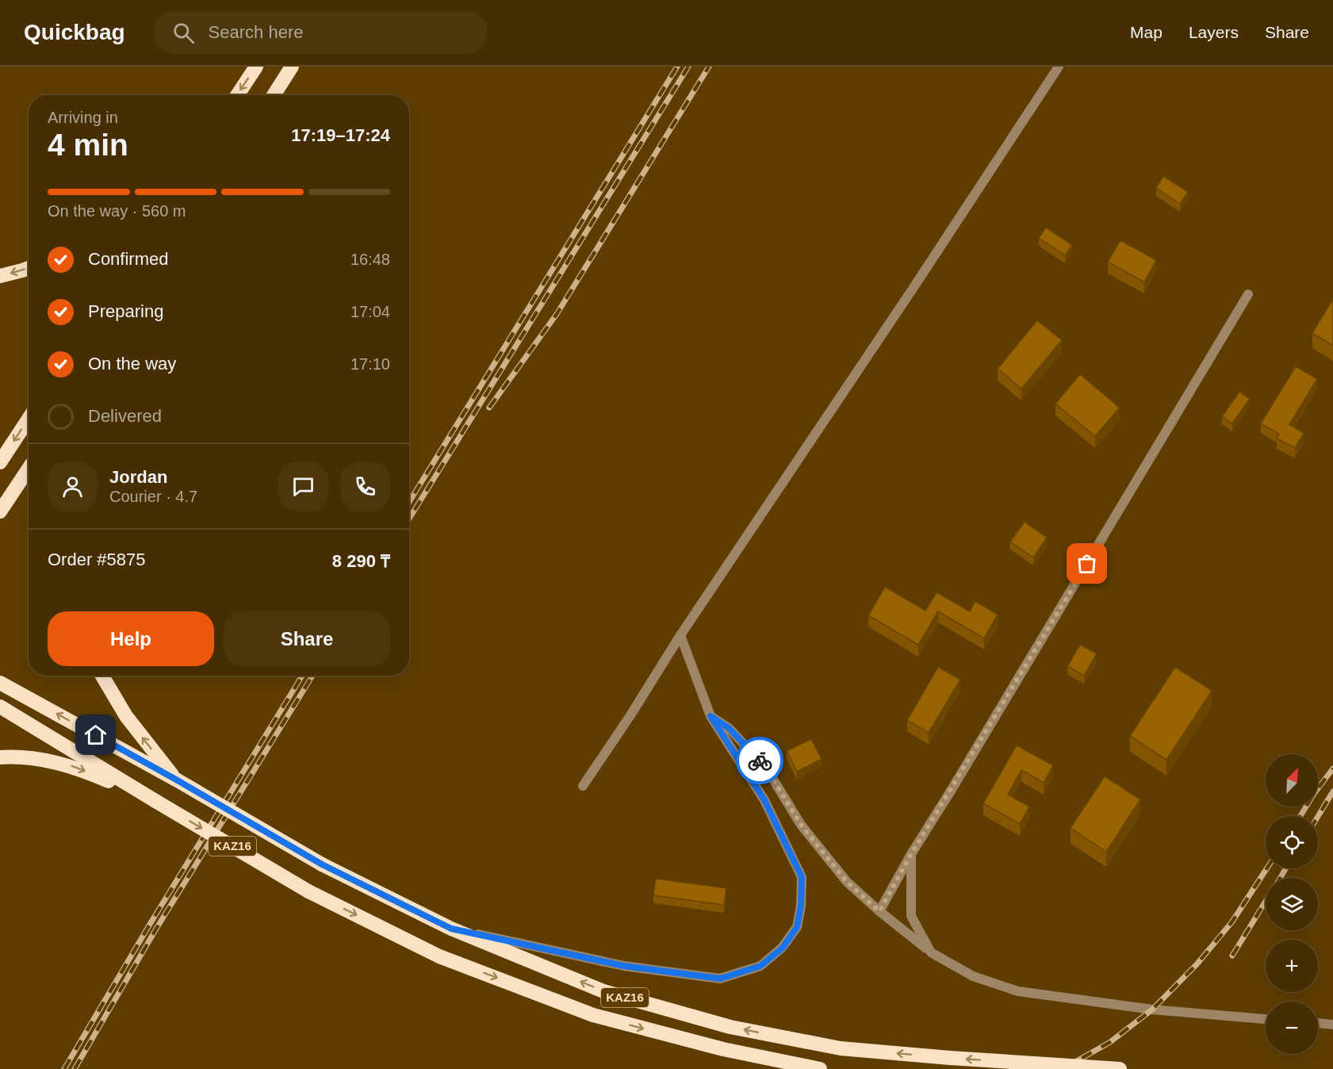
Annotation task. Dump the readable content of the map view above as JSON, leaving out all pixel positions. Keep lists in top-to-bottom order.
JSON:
{
  "streets": {
    "highway": ["KAZ16"]
  },
  "north": "top right",
  "page": {
    "header": "Quickbag",
    "search": "Search here",
    "nav": ["Map", "Layers", "Share"],
    "heading": ["4 min", "Arriving in", "17:19–17:24"],
    "panel": [
      "Jordan",
      "Courier · 4.7",
      "Order #5875",
      "8 290 ₸"
    ],
    "bar": "On the way · 560 m",
    "list": [
      ["Confirmed", "16:48"],
      ["Preparing", "17:04"],
      ["On the way", "17:10"],
      "Delivered"
    ],
    "buttons": ["Help", "Share"],
    "map_buttons": ["+", "−"]
  }
}
